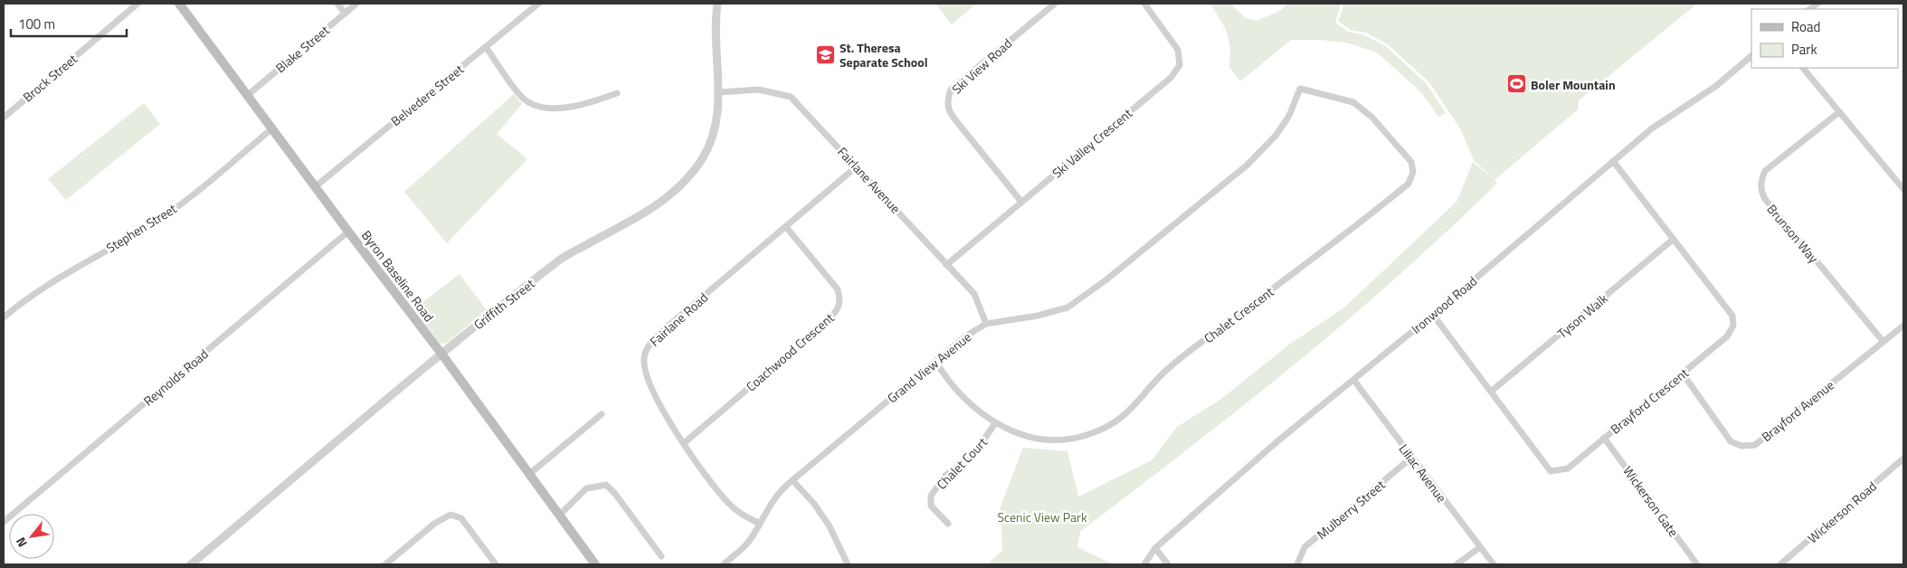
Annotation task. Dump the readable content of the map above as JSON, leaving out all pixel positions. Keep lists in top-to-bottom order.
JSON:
{
  "streets": {
    "main road": ["Byron Baseline Road"],
    "street": [
      "Blake Street",
      "Ski View Road",
      "Brock Street",
      "Belvedere Street",
      "Ski Valley Crescent",
      "Fairlane Avenue",
      "Stephen Street",
      "Brunson Way",
      "Griffith Street",
      "Ironwood Road",
      "Chalet Crescent",
      "Tyson Walk",
      "Fairlane Road",
      "Coachwood Crescent",
      "Grand View Avenue",
      "Reynolds Road",
      "Brayford Crescent",
      "Brayford Avenue",
      "Chalet Court",
      "Liliac Avenue",
      "Wickerson Gate",
      "Mulberry Street",
      "Wickerson Road"
    ]
  },
  "crossings": [
    ["Blake Street", "Byron Baseline Road"],
    ["Ski View Road", "Ski Valley Crescent"],
    ["Belvedere Street", "Byron Baseline Road"],
    ["Ski Valley Crescent", "Fairlane Avenue"],
    ["Fairlane Avenue", "Griffith Street"],
    ["Fairlane Avenue", "Fairlane Road"],
    ["Fairlane Avenue", "Grand View Avenue"],
    ["Stephen Street", "Byron Baseline Road"],
    ["Brunson Way", "Brayford Avenue"],
    ["Byron Baseline Road", "Griffith Street"],
    ["Byron Baseline Road", "Reynolds Road"],
    ["Ironwood Road", "Brayford Crescent"],
    ["Ironwood Road", "Liliac Avenue"],
    ["Chalet Crescent", "Grand View Avenue"],
    ["Chalet Crescent", "Chalet Court"],
    ["Tyson Walk", "Brayford Crescent"],
    ["Fairlane Road", "Coachwood Crescent"],
    ["Fairlane Road", "Grand View Avenue"],
    ["Brayford Crescent", "Brayford Avenue"],
    ["Brayford Crescent", "Wickerson Gate"],
    ["Liliac Avenue", "Mulberry Street"]
  ],
  "parks": ["Scenic View Park"],
  "places": {
    "school or university": ["St. Theresa Separate School"],
    "sports": ["Boler Mountain"]
  },
  "legend": ["Road", "Park"],
  "scale_bar": "100 m",
  "north": "bottom left"
}
